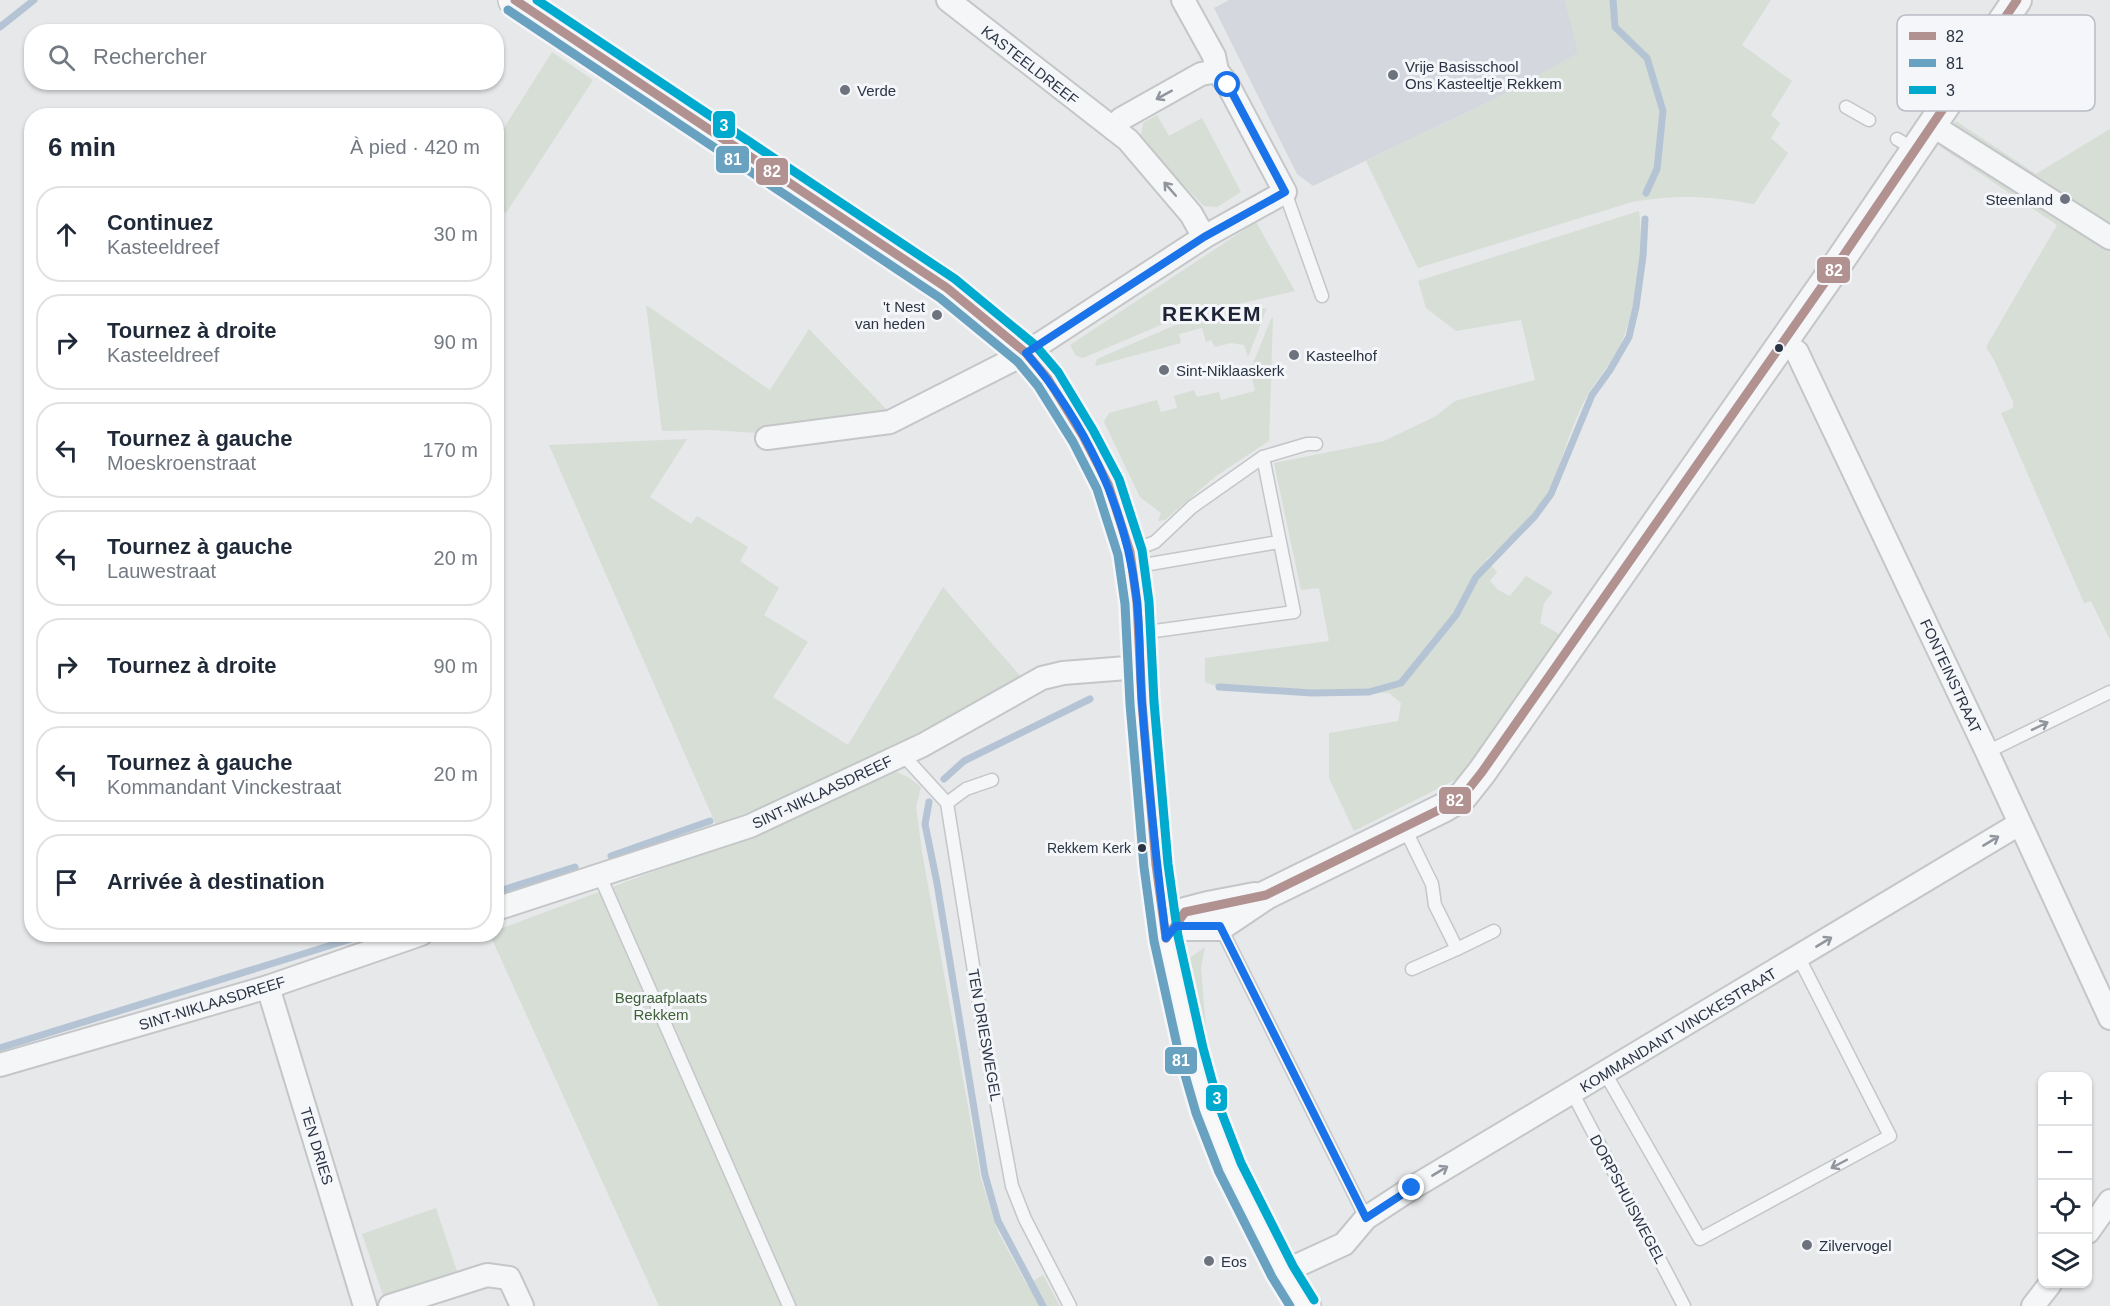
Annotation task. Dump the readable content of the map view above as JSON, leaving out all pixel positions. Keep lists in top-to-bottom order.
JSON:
{
  "streets": {
    "street": [
      "KASTEELDREEF",
      "FONTEINSTRAAT",
      "SINT-NIKLAASDREEF",
      "KOMMANDANT VINCKESTRAAT",
      "TEN DRIES"
    ],
    "lane": ["TEN DRIESWEGEL", "DORPSHUISWEGEL"]
  },
  "crossings": [
    ["FONTEINSTRAAT", "KOMMANDANT VINCKESTRAAT"],
    ["SINT-NIKLAASDREEF", "TEN DRIES"],
    ["KOMMANDANT VINCKESTRAAT", "DORPSHUISWEGEL"]
  ],
  "one_way": ["KOMMANDANT VINCKESTRAAT"],
  "districts": ["REKKEM"],
  "parks": ["Begraafplaats Rekkem"],
  "places": [
    "Vrije Basisschool Ons Kasteeltje Rekkem",
    "Verde",
    "Steenland",
    "'t Nest van heden",
    "Kasteelhof",
    "Sint-Niklaaskerk",
    "Rekkem Kerk",
    "Zilvervogel",
    "Eos"
  ],
  "lines": ["transit line 82", "transit line 3", "transit line 81"],
  "legend": ["82", "81", "3"],
  "page": {
    "search": "Rechercher",
    "heading": ["6 min", "À pied · 420 m"],
    "list": [
      ["Continuez", "Kasteeldreef", "30 m"],
      ["Tournez à droite", "Kasteeldreef", "90 m"],
      ["Tournez à gauche", "Moeskroenstraat", "170 m"],
      ["Tournez à gauche", "Lauwestraat", "20 m"],
      ["Tournez à droite", "90 m"],
      ["Tournez à gauche", "Kommandant Vinckestraat", "20 m"],
      "Arrivée à destination"
    ],
    "map_buttons": ["+", "−"]
  }
}
